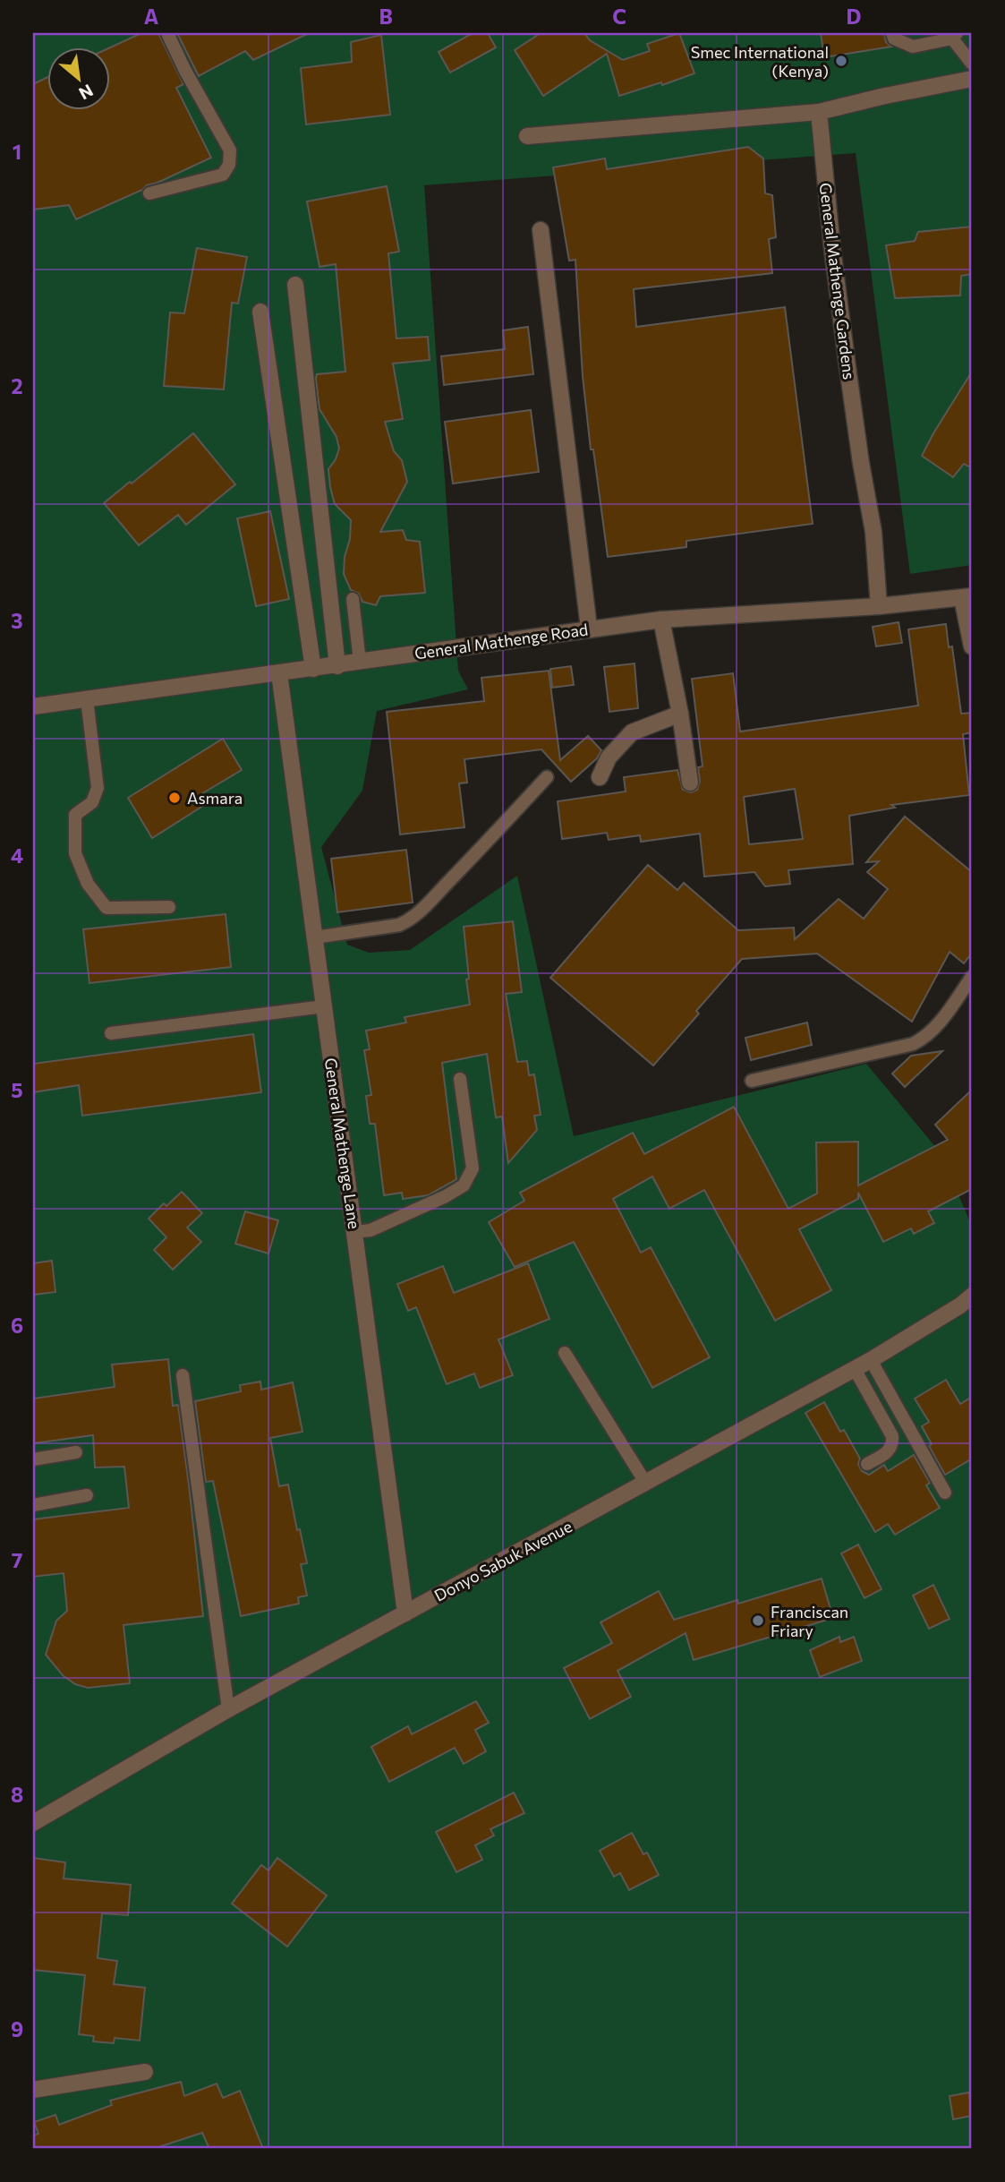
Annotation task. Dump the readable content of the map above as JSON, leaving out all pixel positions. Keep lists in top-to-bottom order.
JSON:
{
  "streets": {
    "street": [
      "General Mathenge Gardens",
      "General Mathenge Road",
      "General Mathenge Lane",
      "Donyo Sabuk Avenue"
    ]
  },
  "crossings": [
    ["General Mathenge Gardens", "General Mathenge Road"],
    ["General Mathenge Road", "General Mathenge Lane"],
    ["General Mathenge Lane", "Donyo Sabuk Avenue"]
  ],
  "places": ["Smec International (Kenya)", "Asmara", "Franciscan Friary"],
  "north": "bottom right",
  "grid": {
    "columns": [
      "A",
      "B",
      "C",
      "D"
    ],
    "rows": [
      "1",
      "2",
      "3",
      "4",
      "5",
      "6",
      "7",
      "8",
      "9"
    ]
  }
}
